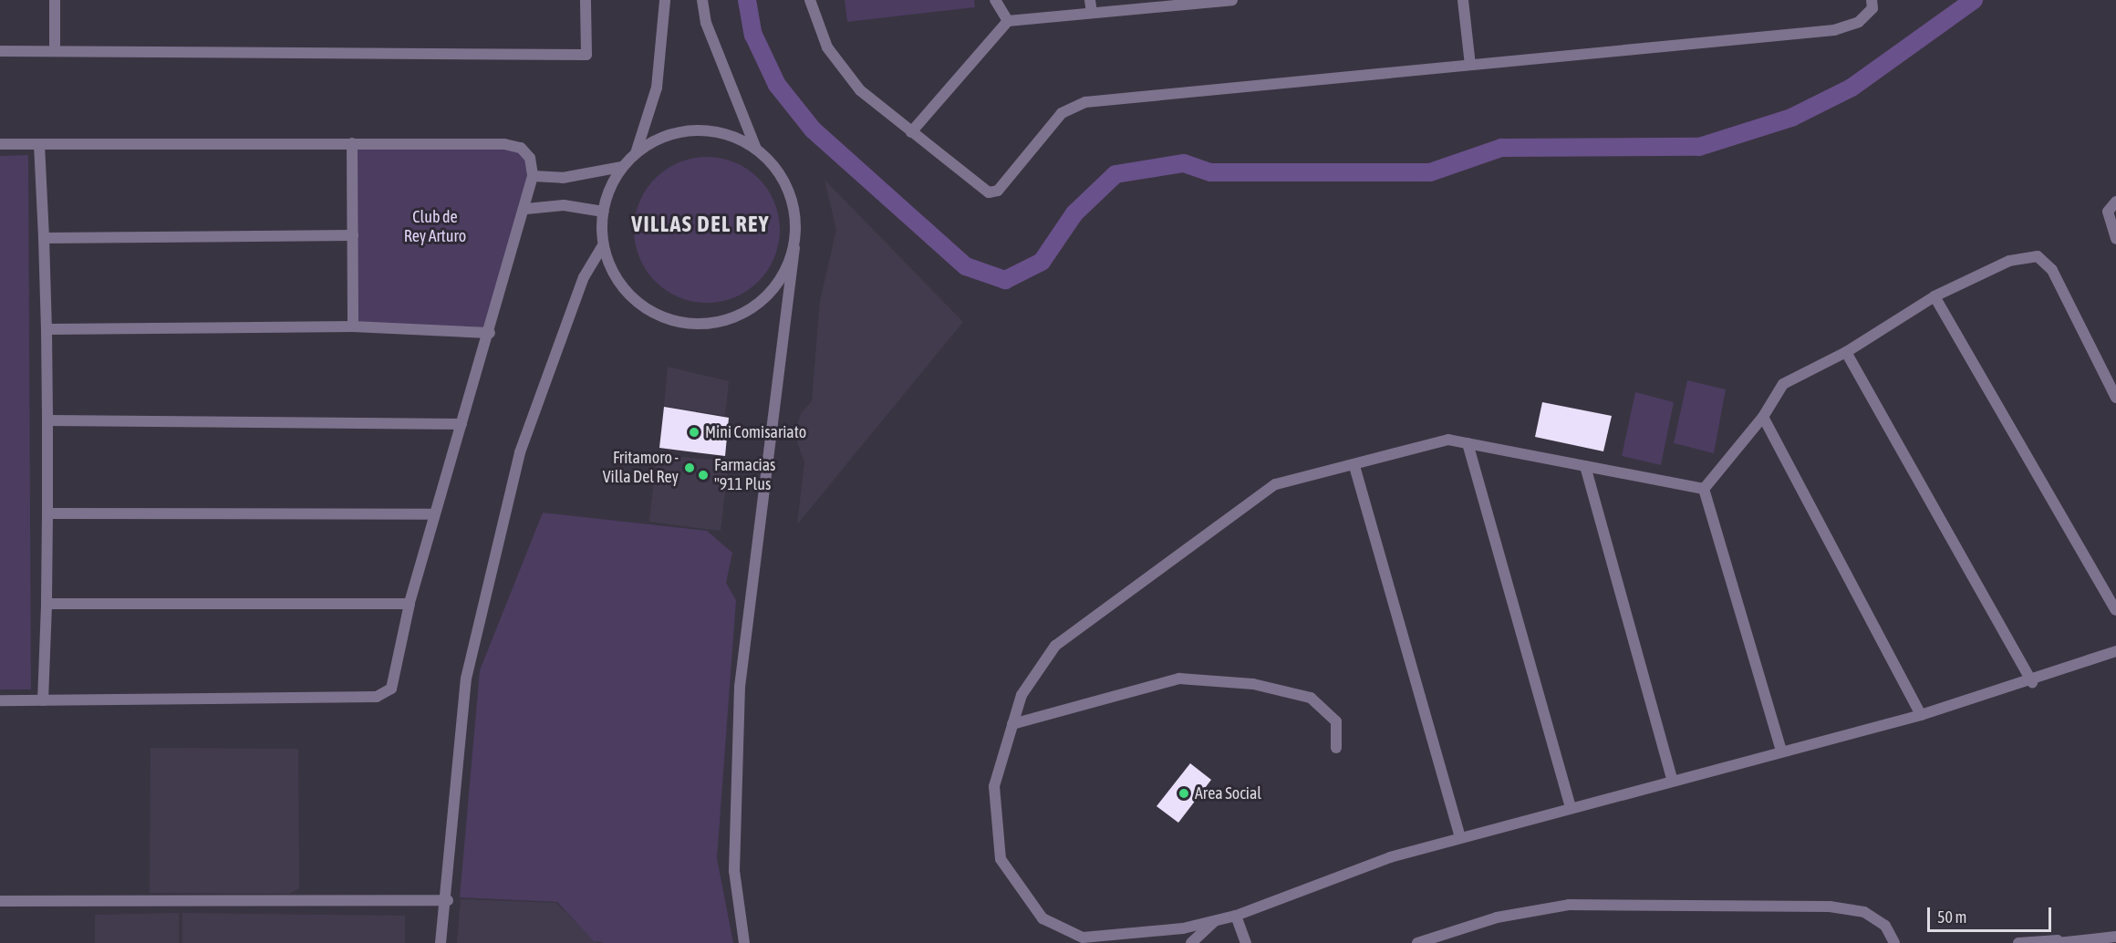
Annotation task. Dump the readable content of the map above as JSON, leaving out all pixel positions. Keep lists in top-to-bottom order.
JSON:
{
  "districts": ["VILLAS DEL REY"],
  "parks": ["Club de Rey Arturo"],
  "places": [
    "Mini Comisariato",
    "Fritamoro - Villa Del Rey",
    "Farmacias \"911 Plus",
    "Area Social"
  ],
  "scale_bar": "50 m"
}
